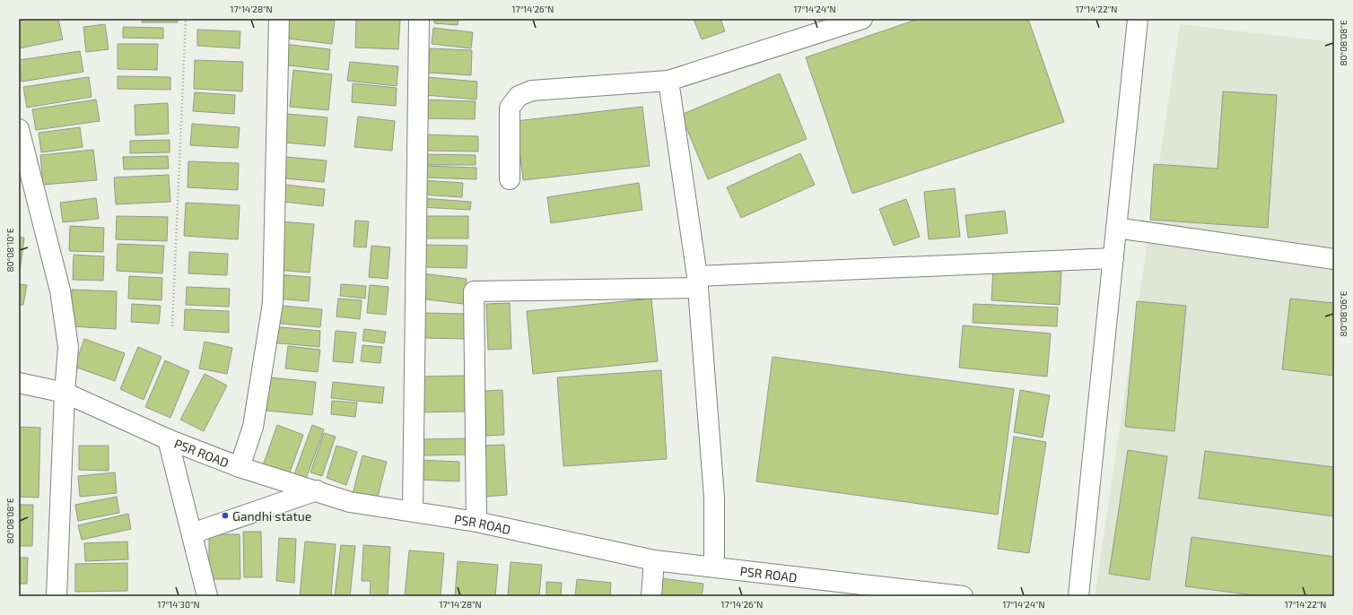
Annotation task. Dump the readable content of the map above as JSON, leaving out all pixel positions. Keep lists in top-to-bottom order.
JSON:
{
  "streets": {
    "street": ["PSR ROAD"]
  },
  "places": ["Gandhi statue"],
  "coordinates": [
    "17°14'28\"N",
    "17°14'26\"N",
    "17°14'24\"N",
    "17°14'22\"N",
    "80°08'08\"E",
    "80°08'10\"E",
    "80°08'06\"E",
    "17°14'30\"N"
  ]
}
